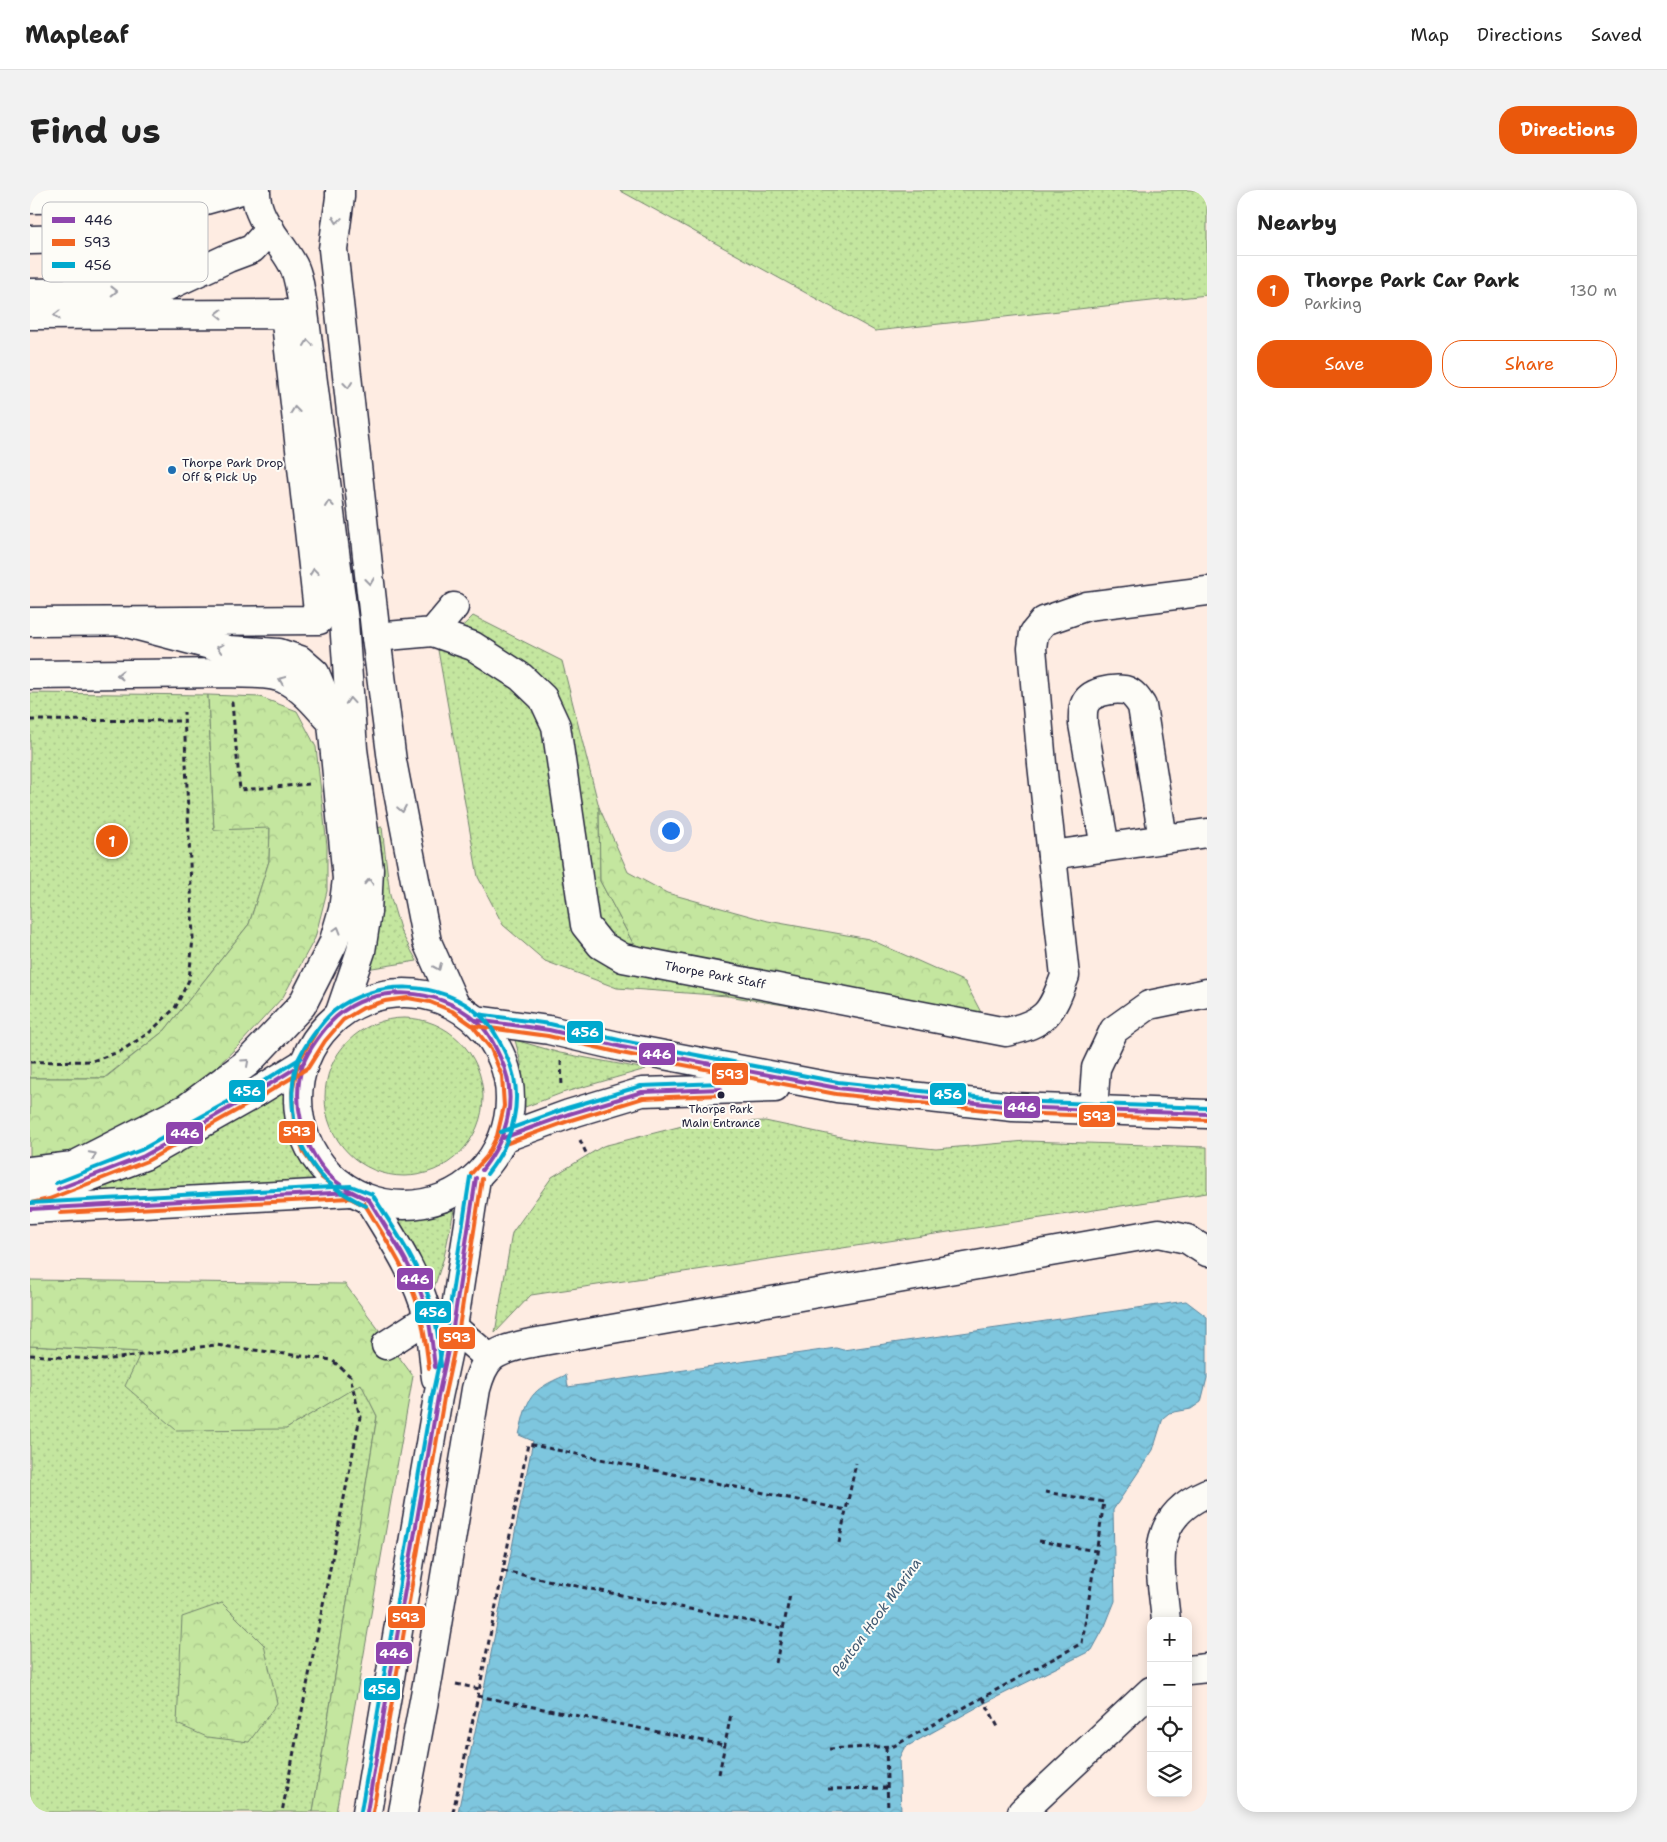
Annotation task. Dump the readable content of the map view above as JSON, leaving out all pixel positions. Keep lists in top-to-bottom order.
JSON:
{
  "streets": {
    "main road": ["Thorpe Park Staff"]
  },
  "water": ["Penton Hook Marina"],
  "places": ["Thorpe Park Drop Off & Pick Up", "Thorpe Park Main Entrance"],
  "lines": ["transit line 456", "transit line 446", "transit line 593"],
  "legend": ["446", "593", "456"],
  "page": {
    "header": "Mapleaf",
    "nav": ["Map", "Directions", "Saved"],
    "buttons": [
      "Directions",
      ["Save", "Share"]
    ],
    "title": "Find us",
    "heading": "Nearby",
    "list": [
      {
        "mark": "1",
        "name": "Thorpe Park Car Park",
        "note": "Parking",
        "value": "130 m"
      }
    ],
    "pins": "1",
    "map_buttons": ["+", "−"]
  }
}
